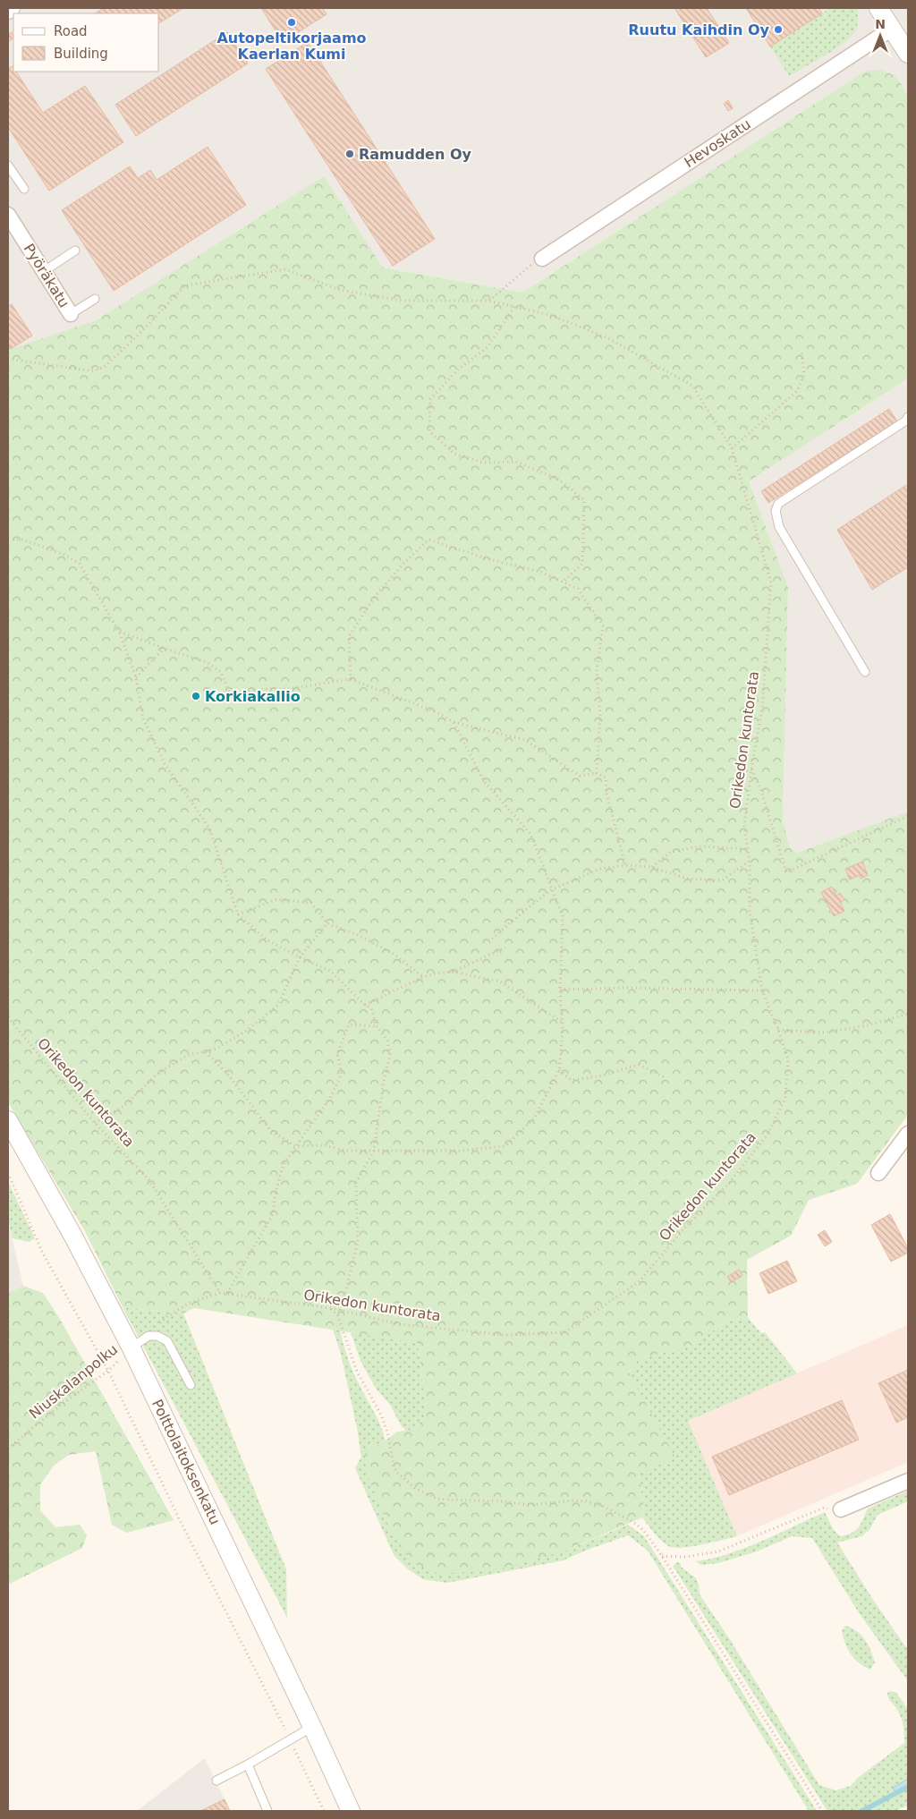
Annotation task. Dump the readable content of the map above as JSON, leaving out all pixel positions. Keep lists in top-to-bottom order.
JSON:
{
  "streets": {
    "street": ["Hevoskatu", "Pyöräkatu", "Polttolaitoksenkatu"],
    "path": ["Orikedon kuntorata", "Niuskalanpolku"]
  },
  "crossings": [
    ["Niuskalanpolku", "Polttolaitoksenkatu"]
  ],
  "places": [
    "Autopeltikorjaamo Kaerlan Kumi",
    "Ruutu Kaihdin Oy",
    "Ramudden Oy",
    "Korkiakallio"
  ],
  "legend": ["Road", "Building"],
  "north": "top"
}
